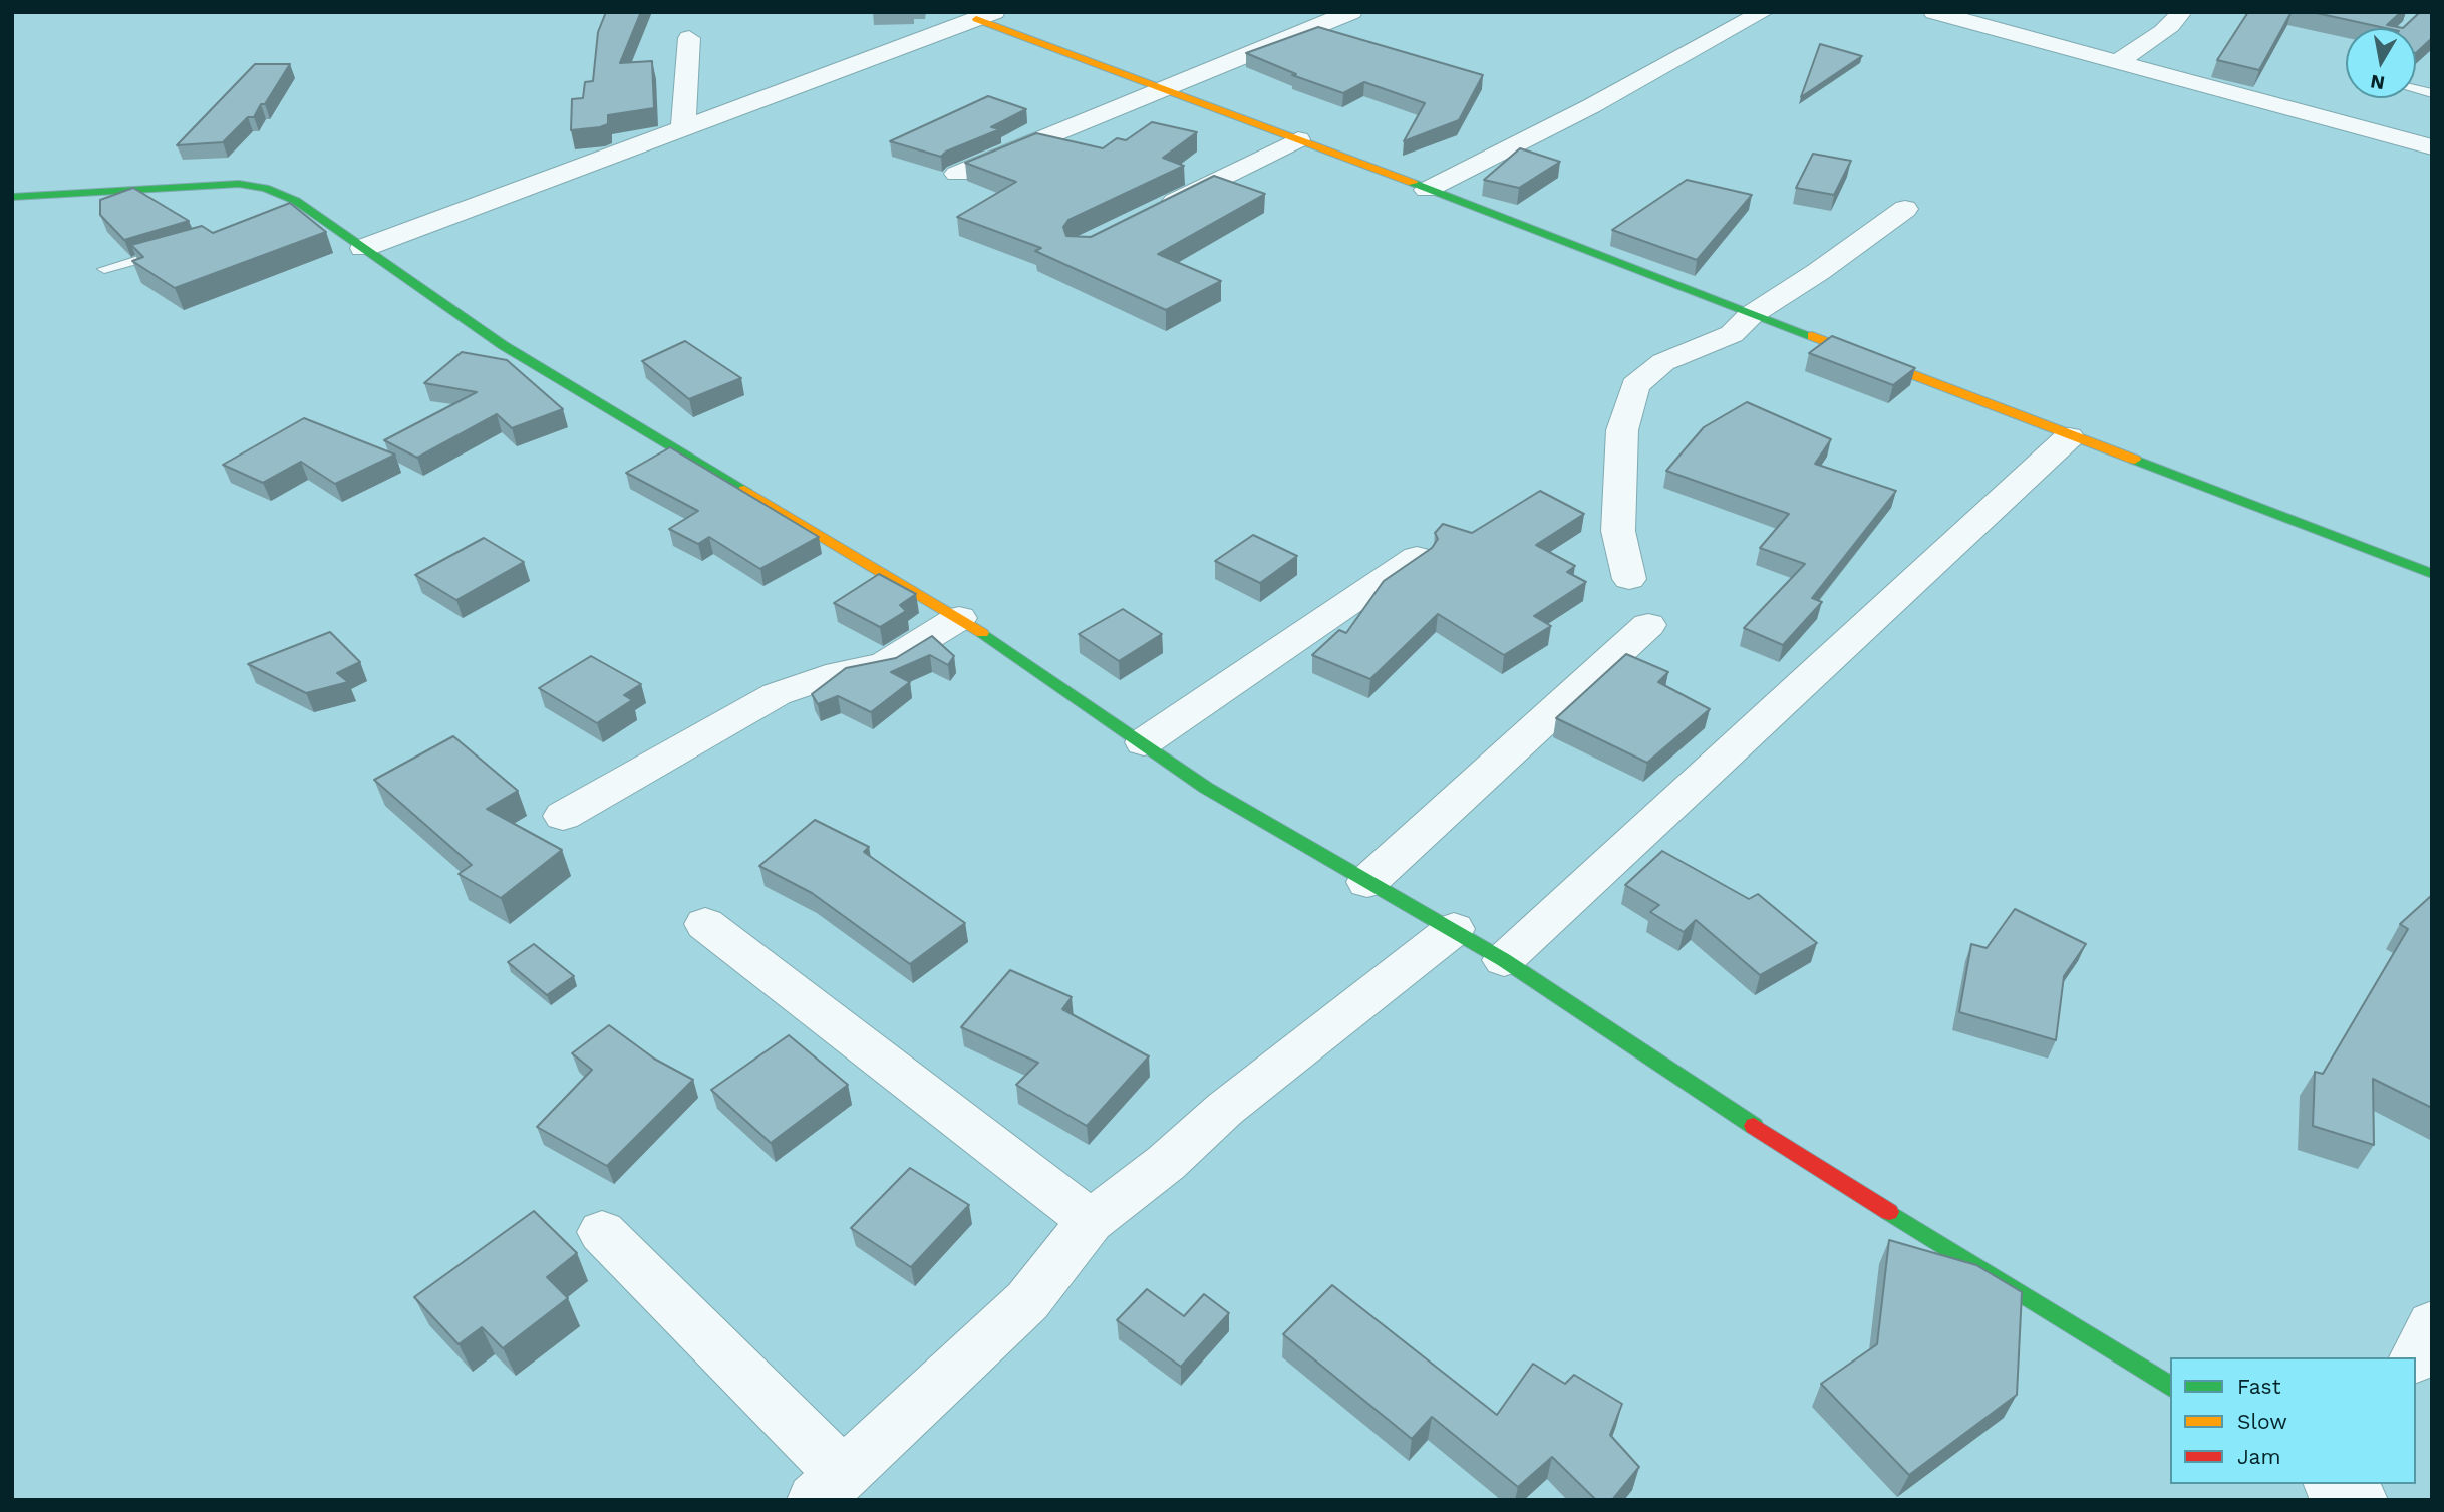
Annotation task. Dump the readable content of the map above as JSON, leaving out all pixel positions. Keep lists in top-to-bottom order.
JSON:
{
  "legend": ["Fast", "Slow", "Jam"],
  "north": "bottom"
}
